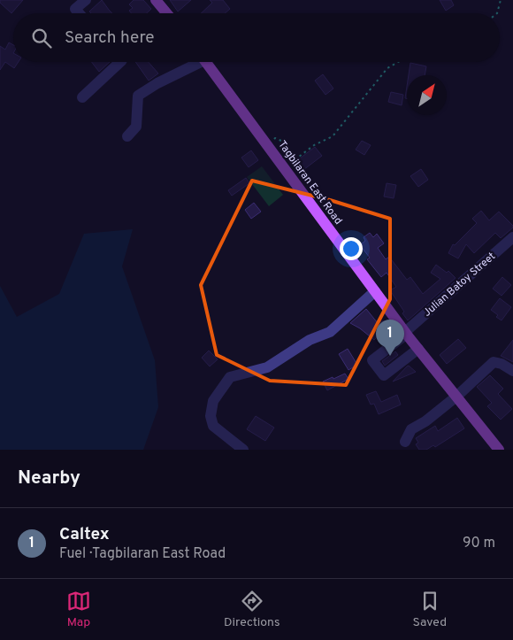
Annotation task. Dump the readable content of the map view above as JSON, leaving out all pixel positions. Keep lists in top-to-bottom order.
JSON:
{
  "streets": {
    "main road": ["Tagbilaran East Road"],
    "street": ["Julian Batoy Street"]
  },
  "crossings": [
    ["Tagbilaran East Road", "Julian Batoy Street"]
  ],
  "north": "top right",
  "page": {
    "search": "Search here",
    "pins": "1",
    "heading": "Nearby",
    "list": [
      {
        "mark": "1",
        "name": "Caltex",
        "note": "Fuel · Tagbilaran East Road",
        "value": "90 m"
      }
    ],
    "nav": ["Map", "Directions", "Saved"]
  }
}
